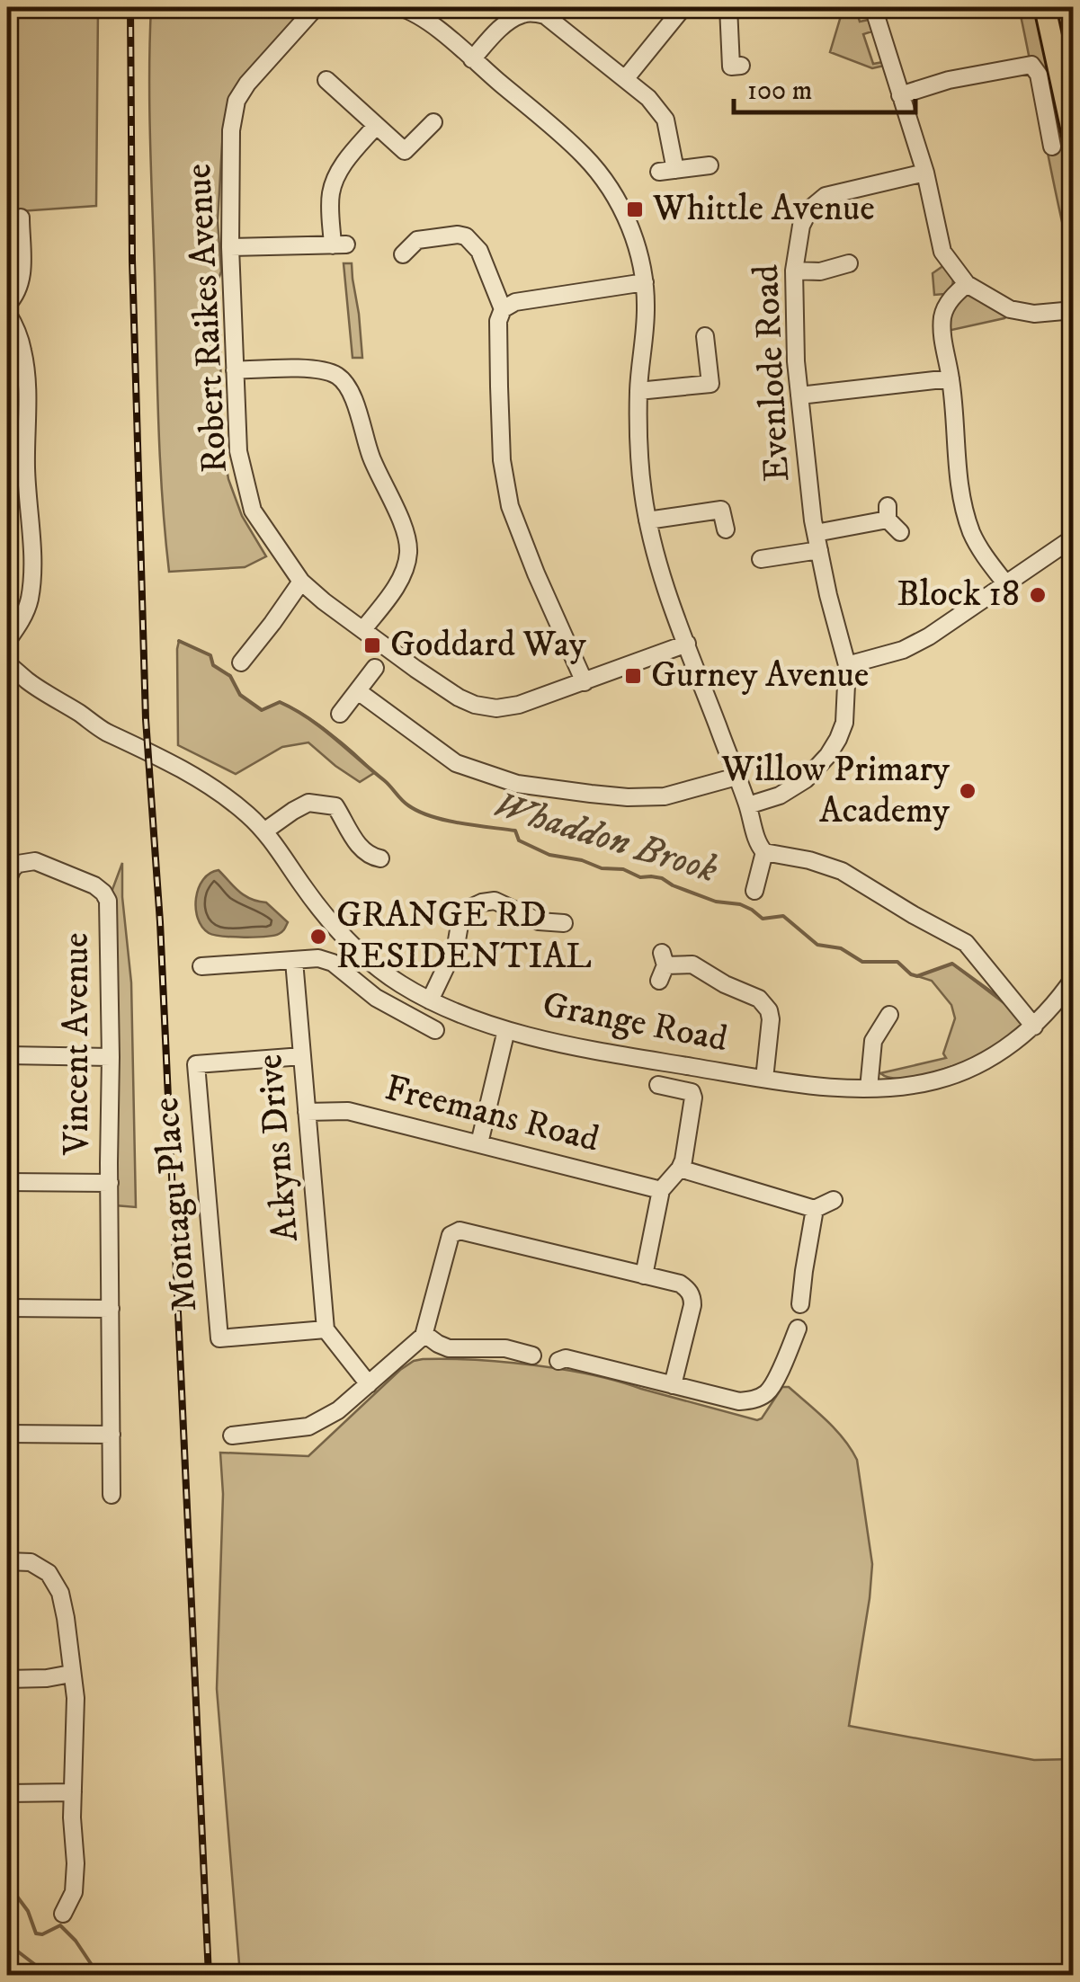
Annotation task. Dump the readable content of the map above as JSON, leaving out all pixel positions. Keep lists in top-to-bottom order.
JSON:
{
  "streets": {
    "street": [
      "Robert Raikes Avenue",
      "Evenlode Road",
      "Grange Road",
      "Vincent Avenue",
      "Freemans Road",
      "Atkyns Drive",
      "Montagu Place"
    ]
  },
  "crossings": [
    ["Freemans Road", "Atkyns Drive"],
    ["Atkyns Drive", "Montagu Place"]
  ],
  "water": ["Whaddon Brook"],
  "places": {
    "transit": ["Whittle Avenue", "Goddard Way", "Gurney Avenue"],
    "other": ["Block 18", "Willow Primary Academy", "GRANGE RD RESIDENTIAL"]
  },
  "scale_bar": "100 m"
}
